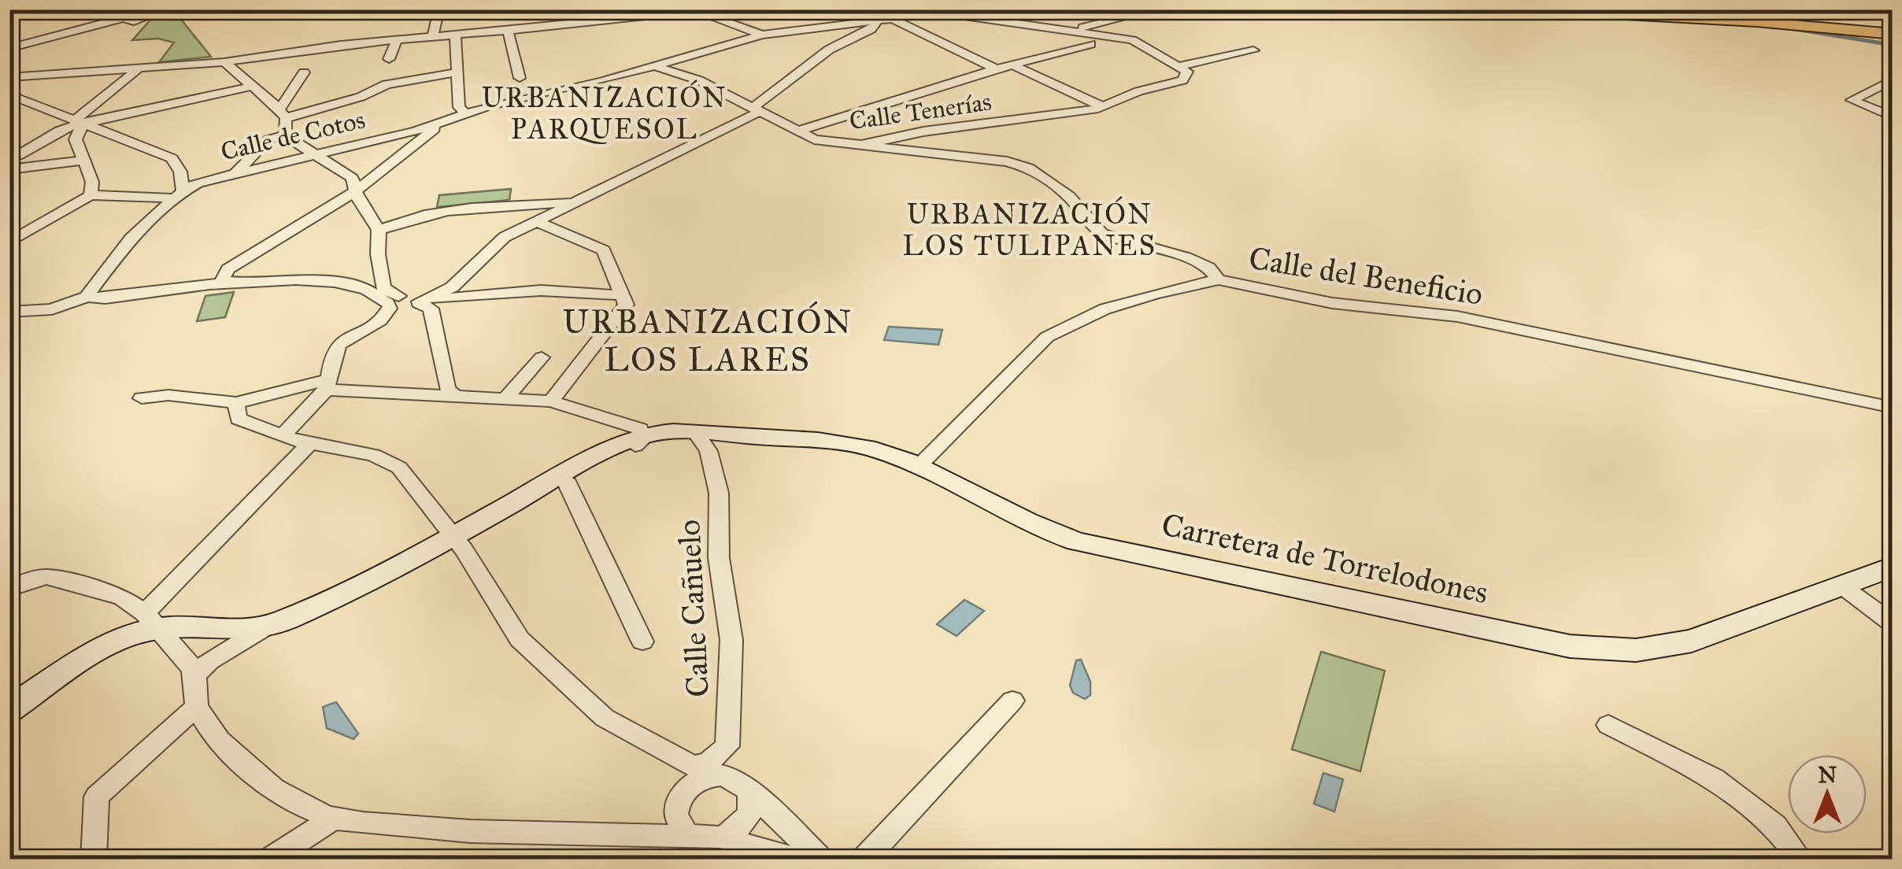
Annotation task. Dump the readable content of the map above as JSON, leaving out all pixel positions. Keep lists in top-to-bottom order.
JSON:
{
  "streets": {
    "main road": ["Carretera de Torrelodones"],
    "street": [
      "Calle Tenerías",
      "Calle de Cotos",
      "Calle del Beneficio",
      "Calle Cañuelo"
    ]
  },
  "crossings": [
    ["Calle Tenerías", "Calle del Beneficio"],
    ["Carretera de Torrelodones", "Calle Cañuelo"]
  ],
  "districts": ["URBANIZACIÓN PARQUESOL", "URBANIZACIÓN LOS TULIPANES", "URBANIZACIÓN LOS LARES"],
  "north": "top"
}
